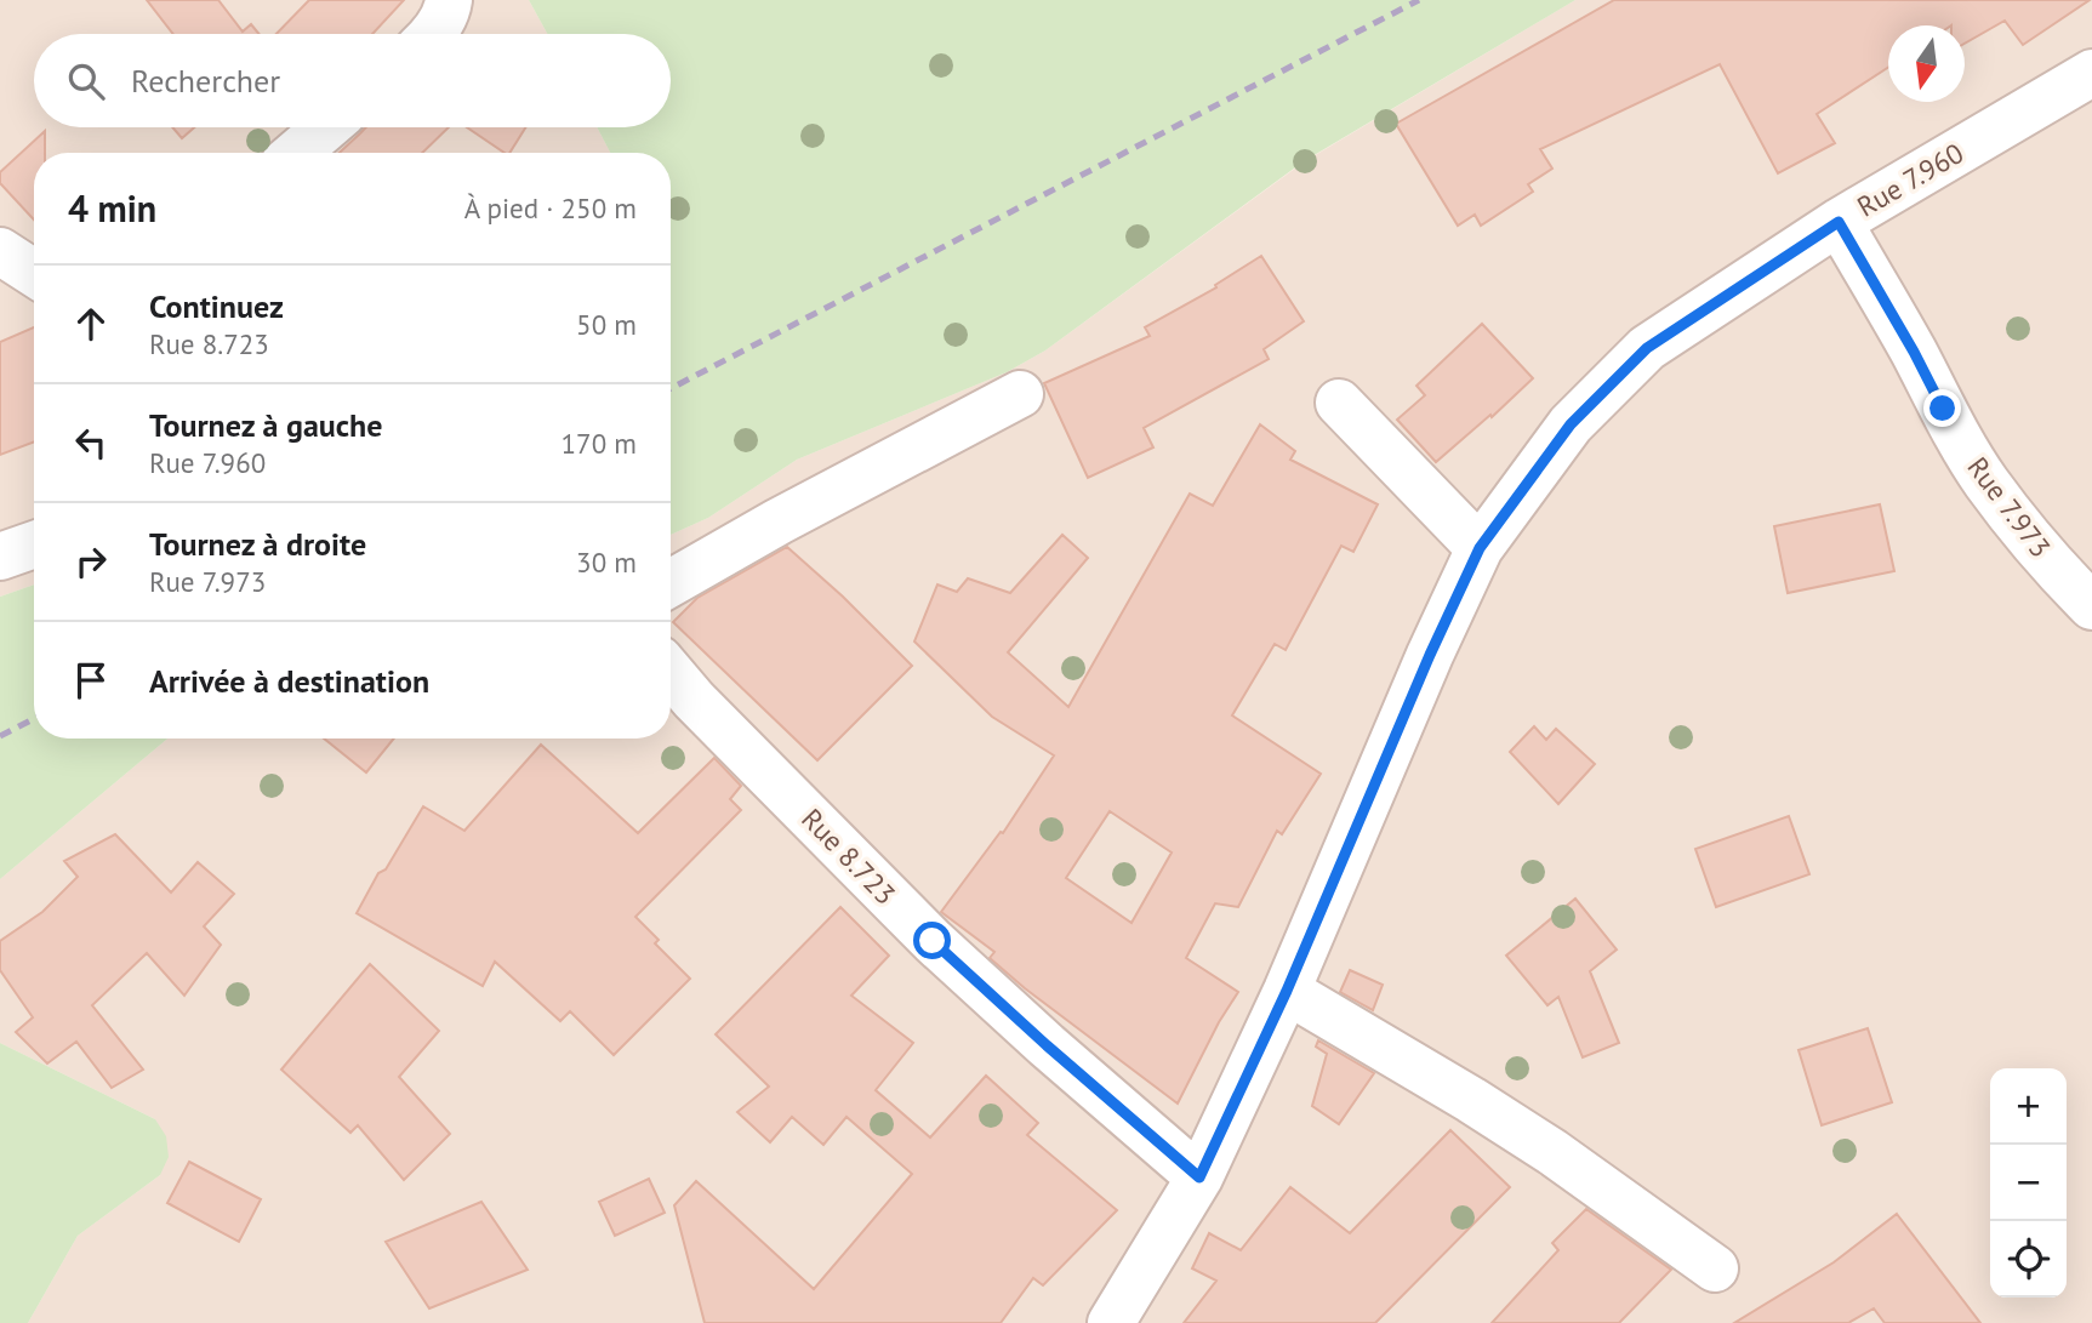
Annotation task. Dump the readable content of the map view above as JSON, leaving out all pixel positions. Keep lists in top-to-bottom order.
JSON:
{
  "streets": {
    "street": ["Rue 7.960", "Rue 7.973", "Rue 8.723"]
  },
  "crossings": [
    ["Rue 7.960", "Rue 7.973"],
    ["Rue 7.960", "Rue 8.723"]
  ],
  "north": "bottom",
  "page": {
    "search": "Rechercher",
    "heading": ["4 min", "À pied · 250 m"],
    "list": [
      ["Continuez", "Rue 8.723", "50 m"],
      ["Tournez à gauche", "Rue 7.960", "170 m"],
      ["Tournez à droite", "Rue 7.973", "30 m"],
      "Arrivée à destination"
    ],
    "map_buttons": ["+", "−"]
  }
}
